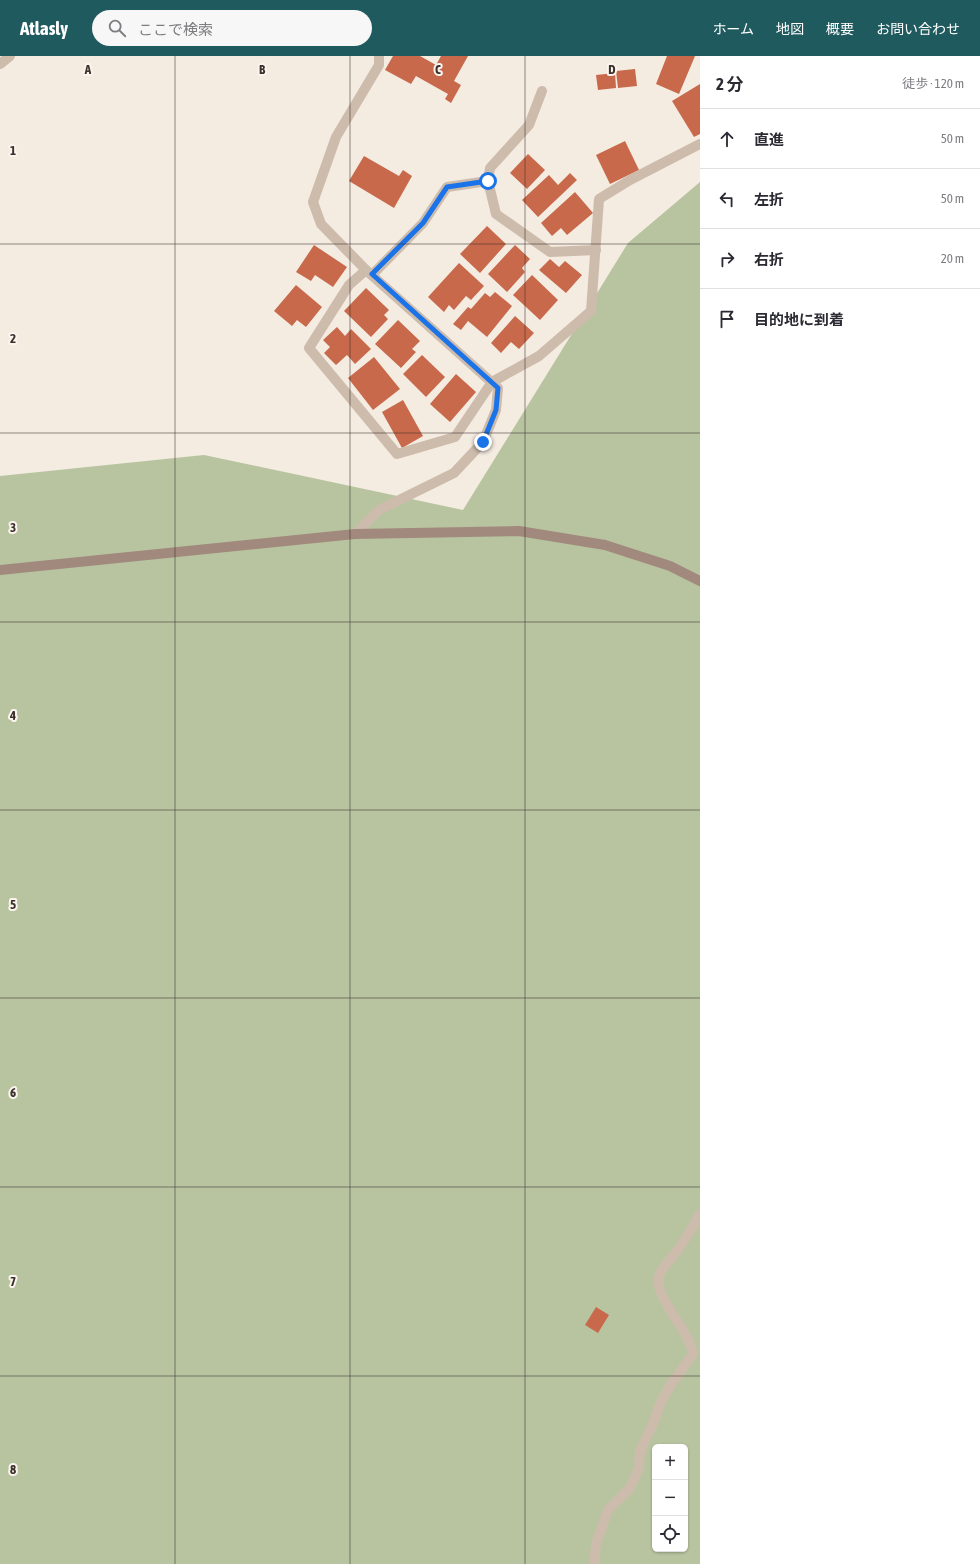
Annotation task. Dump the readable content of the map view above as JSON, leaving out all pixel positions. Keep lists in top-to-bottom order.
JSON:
{
  "page": {
    "header": "Atlasly",
    "search": "ここで検索",
    "nav": [
      "ホーム",
      "地図",
      "概要",
      "お問い合わせ"
    ],
    "heading": ["2 分", "徒歩 · 120 m"],
    "list": [
      ["直進", "50 m"],
      ["左折", "50 m"],
      ["右折", "20 m"],
      "目的地に到着"
    ],
    "map_buttons": ["+", "−"]
  },
  "grid": {
    "columns": [
      "A",
      "B",
      "C",
      "D"
    ],
    "rows": [
      "1",
      "2",
      "3",
      "4",
      "5",
      "6",
      "7",
      "8"
    ]
  }
}
